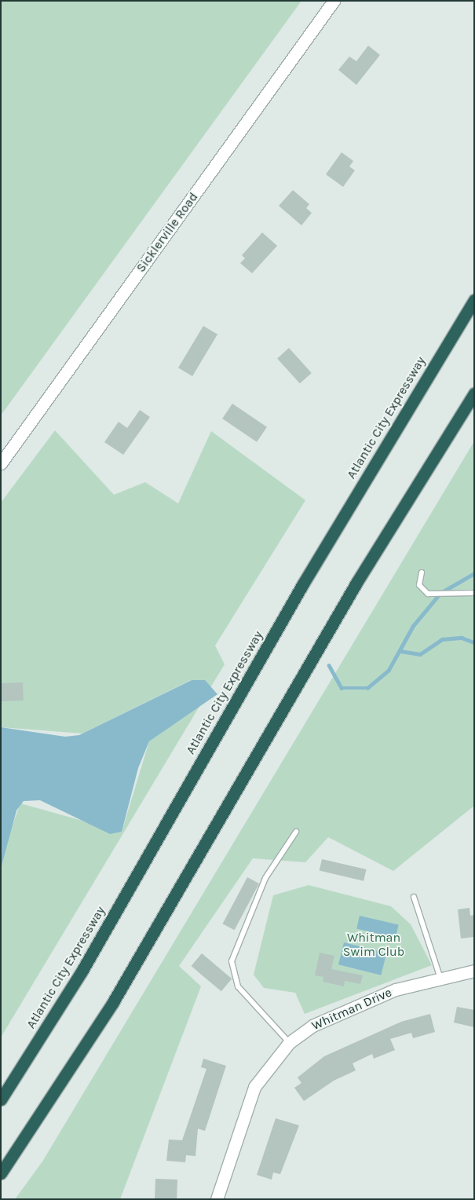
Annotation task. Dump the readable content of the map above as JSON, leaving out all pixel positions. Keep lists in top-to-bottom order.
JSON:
{
  "streets": {
    "highway": ["Atlantic City Expressway"],
    "main road": ["Sicklerville Road", "Whitman Drive"]
  },
  "parks": ["Whitman Swim Club"]
}
